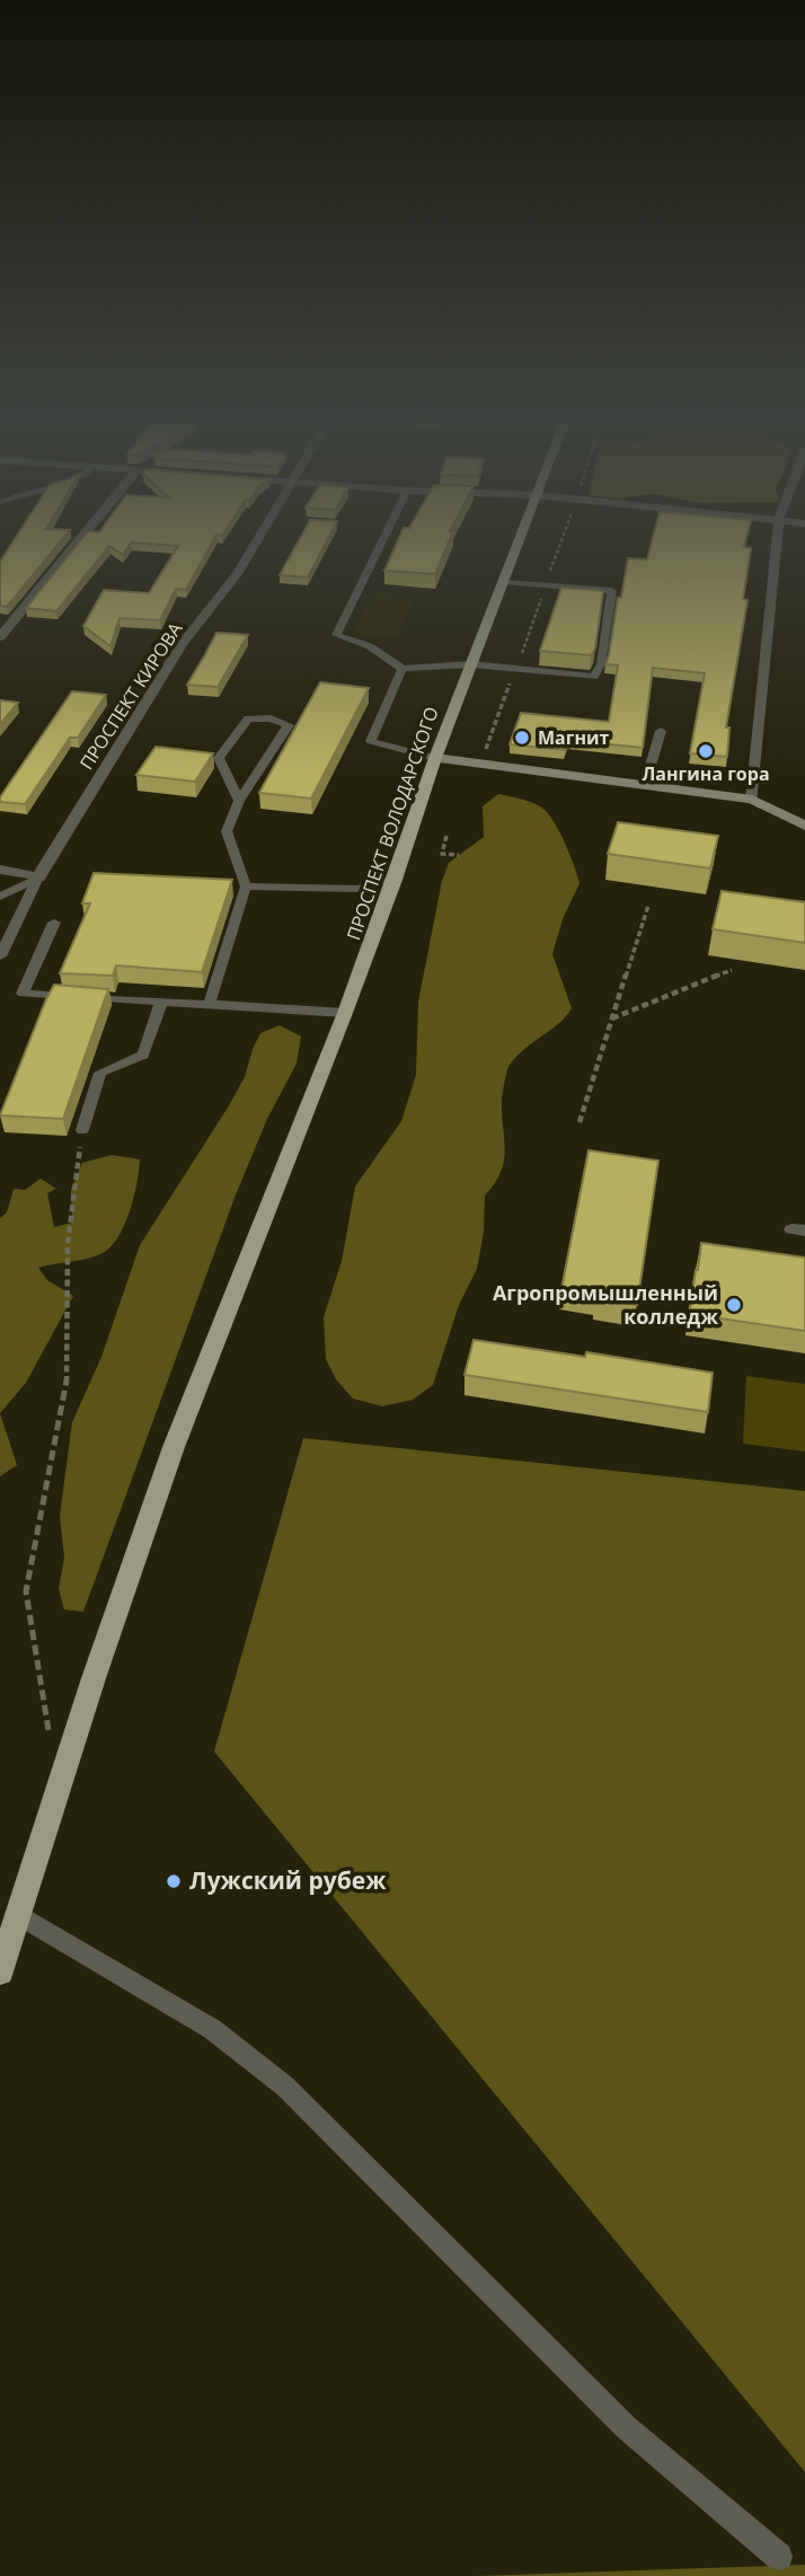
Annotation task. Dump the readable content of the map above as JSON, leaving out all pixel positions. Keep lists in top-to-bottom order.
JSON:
{
  "streets": {
    "main road": ["ПРОСПЕКТ ВОЛОДАРСКОГО"],
    "street": ["ПРОСПЕКТ КИРОВА"]
  },
  "places": [
    "Магнит",
    "Лангина гора",
    "Агропромышленный колледж",
    "Лужский рубеж"
  ]
}
